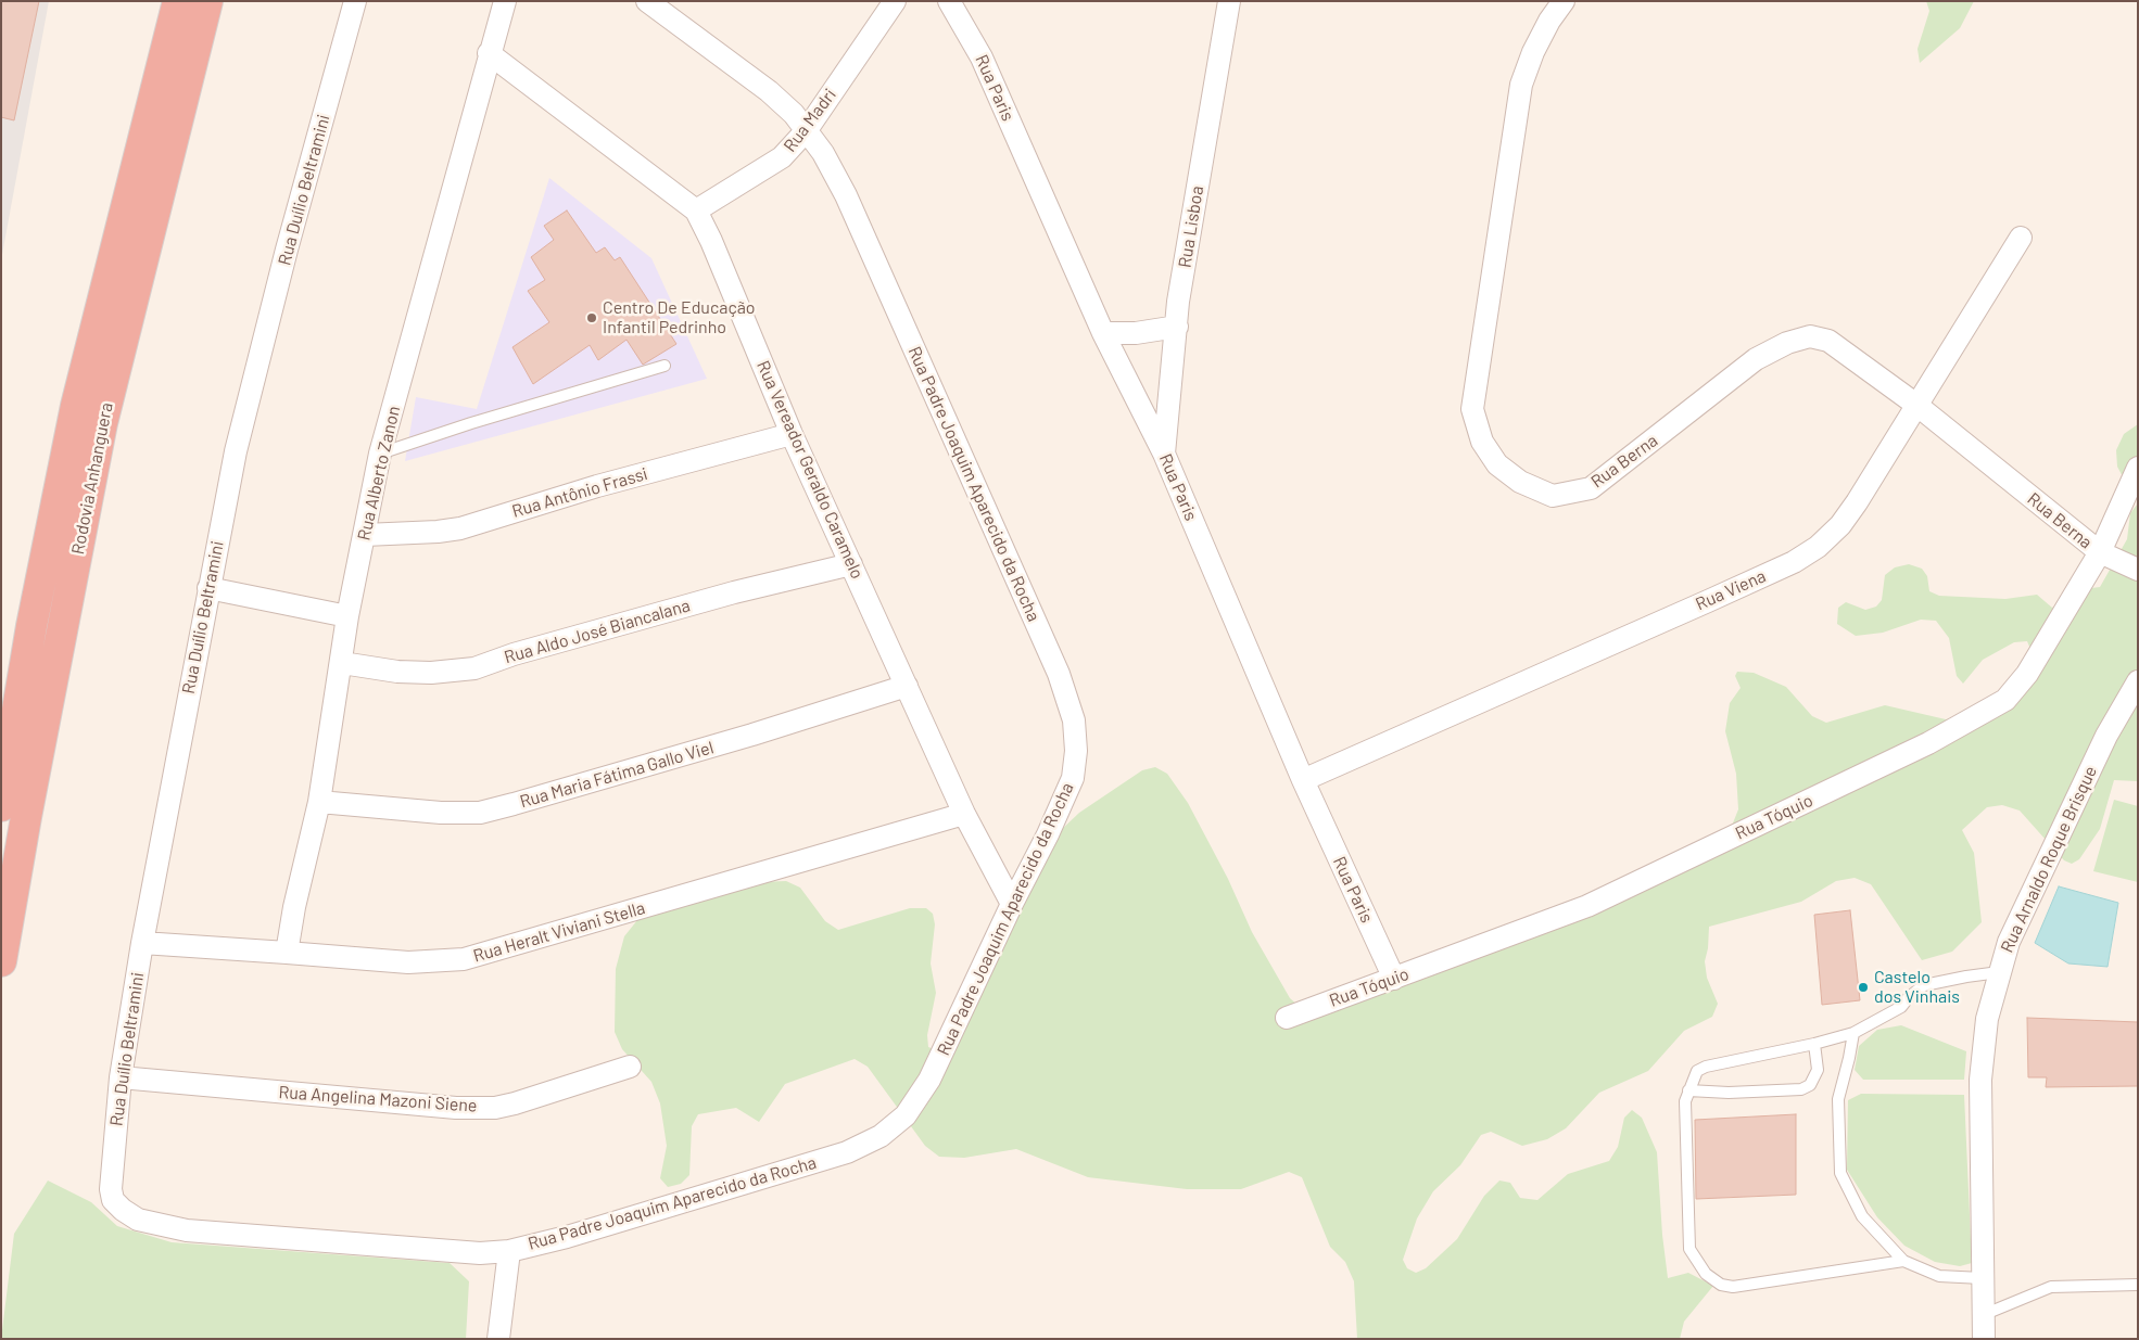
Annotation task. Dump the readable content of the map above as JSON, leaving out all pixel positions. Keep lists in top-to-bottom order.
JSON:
{
  "streets": {
    "highway": ["Rodovia Anhanguera"],
    "street": [
      "Rua Paris",
      "Rua Madri",
      "Rua Duílio Beltramini",
      "Rua Lisboa",
      "Rua Berna",
      "Rua Vereador Geraldo Caramelo",
      "Rua Alberto Zanon",
      "Rua Padre Joaquim Aparecido da Rocha",
      "Rua Antônio Frassi",
      "Rua Viena",
      "Rua Aldo José Biancalana",
      "Rua Maria Fátima Gallo Viel",
      "Rua Tóquio",
      "Rua Arnaldo Roque Brisque",
      "Rua Heralt Viviani Stella",
      "Rua Angelina Mazoni Siene"
    ]
  },
  "crossings": [
    ["Rua Paris", "Rua Lisboa"],
    ["Rua Paris", "Rua Viena"],
    ["Rua Paris", "Rua Tóquio"],
    ["Rua Madri", "Rua Vereador Geraldo Caramelo"],
    ["Rua Madri", "Rua Padre Joaquim Aparecido da Rocha"],
    ["Rua Duílio Beltramini", "Rua Padre Joaquim Aparecido da Rocha"],
    ["Rua Duílio Beltramini", "Rua Heralt Viviani Stella"],
    ["Rua Duílio Beltramini", "Rua Angelina Mazoni Siene"],
    ["Rua Berna", "Rua Viena"],
    ["Rua Berna", "Rua Tóquio"],
    ["Rua Vereador Geraldo Caramelo", "Rua Alberto Zanon"],
    ["Rua Vereador Geraldo Caramelo", "Rua Padre Joaquim Aparecido da Rocha"],
    ["Rua Vereador Geraldo Caramelo", "Rua Antônio Frassi"],
    ["Rua Vereador Geraldo Caramelo", "Rua Aldo José Biancalana"],
    ["Rua Vereador Geraldo Caramelo", "Rua Maria Fátima Gallo Viel"],
    ["Rua Vereador Geraldo Caramelo", "Rua Heralt Viviani Stella"],
    ["Rua Alberto Zanon", "Rua Antônio Frassi"],
    ["Rua Alberto Zanon", "Rua Aldo José Biancalana"],
    ["Rua Alberto Zanon", "Rua Maria Fátima Gallo Viel"],
    ["Rua Alberto Zanon", "Rua Heralt Viviani Stella"]
  ],
  "places": ["Centro De Educação Infantil Pedrinho", "Castelo dos Vinhais"]
}
